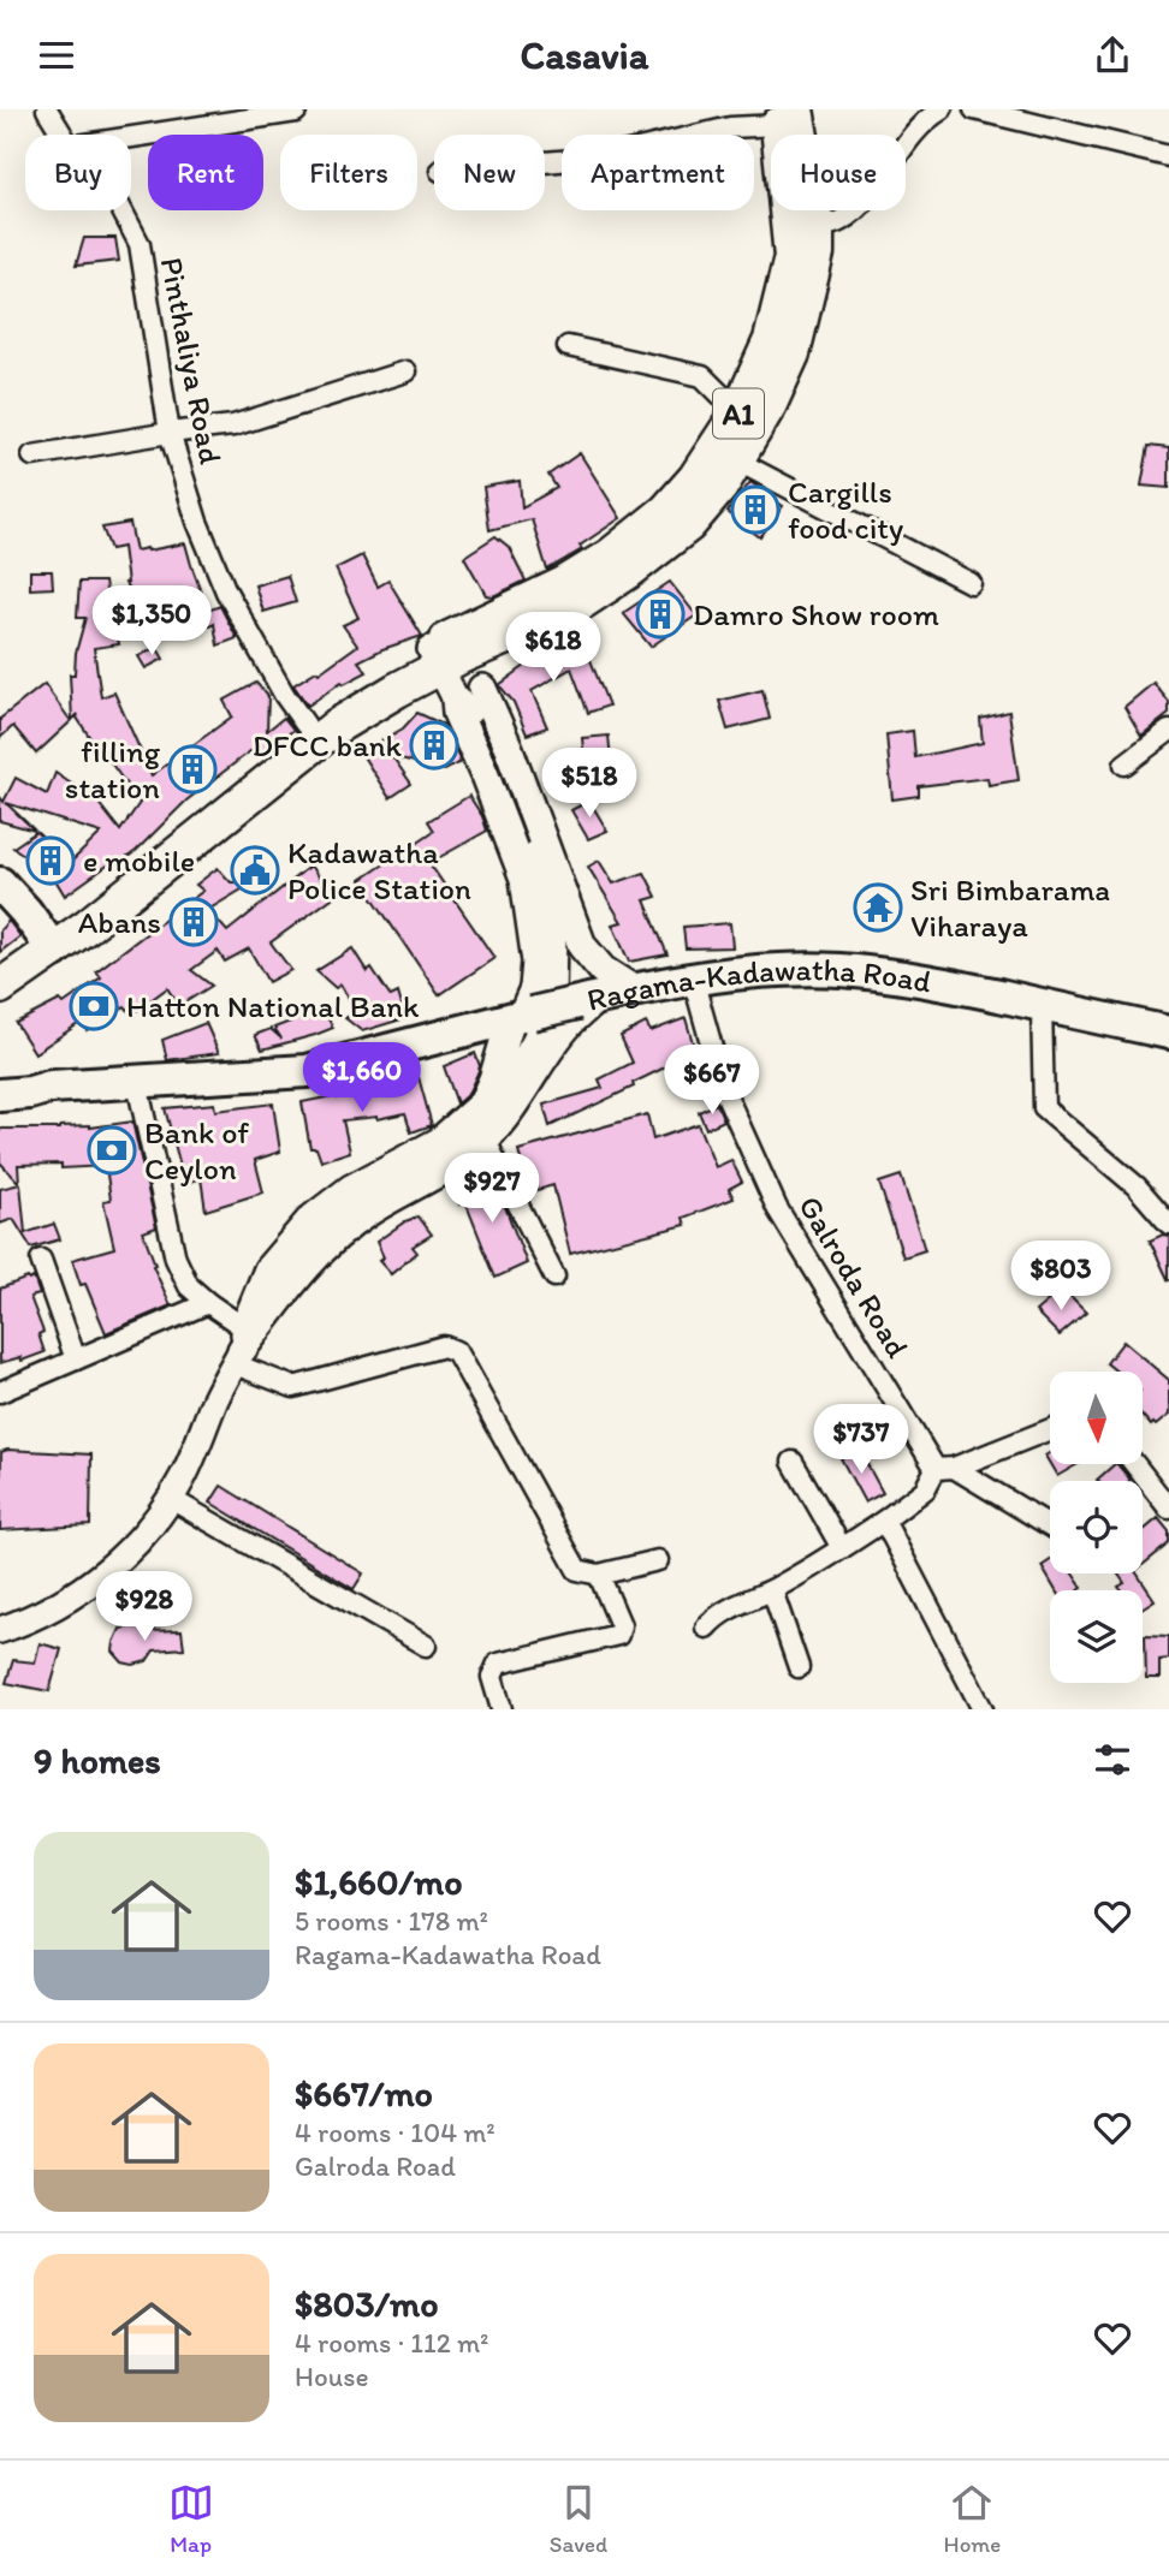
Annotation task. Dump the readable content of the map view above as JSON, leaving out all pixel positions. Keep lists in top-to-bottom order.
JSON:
{
  "streets": {
    "highway": ["A1"],
    "main road": ["Ragama-Kadawatha Road"],
    "street": ["Pinthaliya Road", "Galroda Road"]
  },
  "crossings": [
    ["Pinthaliya Road", "A1"],
    ["Ragama-Kadawatha Road", "Galroda Road"]
  ],
  "places": {
    "building": [
      "Cargills food city",
      "Damro Show room",
      "DFCC bank",
      "filling station",
      "e mobile",
      "Abans"
    ],
    "public building": ["Kadawatha Police Station"],
    "temple": ["Sri Bimbarama Viharaya"],
    "bank": ["Hatton National Bank", "Bank of Ceylon"]
  },
  "north": "bottom",
  "page": {
    "header": "Casavia",
    "chip": [
      "Buy",
      "Rent",
      "Filters",
      "New",
      "Apartment",
      "House"
    ],
    "price": [
      "$1,350",
      "$618",
      "$518",
      "$1,660",
      "$667",
      "$927",
      "$803",
      "$737",
      "$928"
    ],
    "heading": "9 homes",
    "list": [
      {
        "name": "$1,660/mo",
        "note": "5 rooms · 178 m² · Ragama-Kadawatha Road"
      },
      {
        "name": "$667/mo",
        "note": "4 rooms · 104 m² · Galroda Road"
      },
      {
        "name": "$803/mo",
        "note": "4 rooms · 112 m² · House"
      }
    ],
    "tabs": ["Map", "Saved", "Home"]
  }
}
